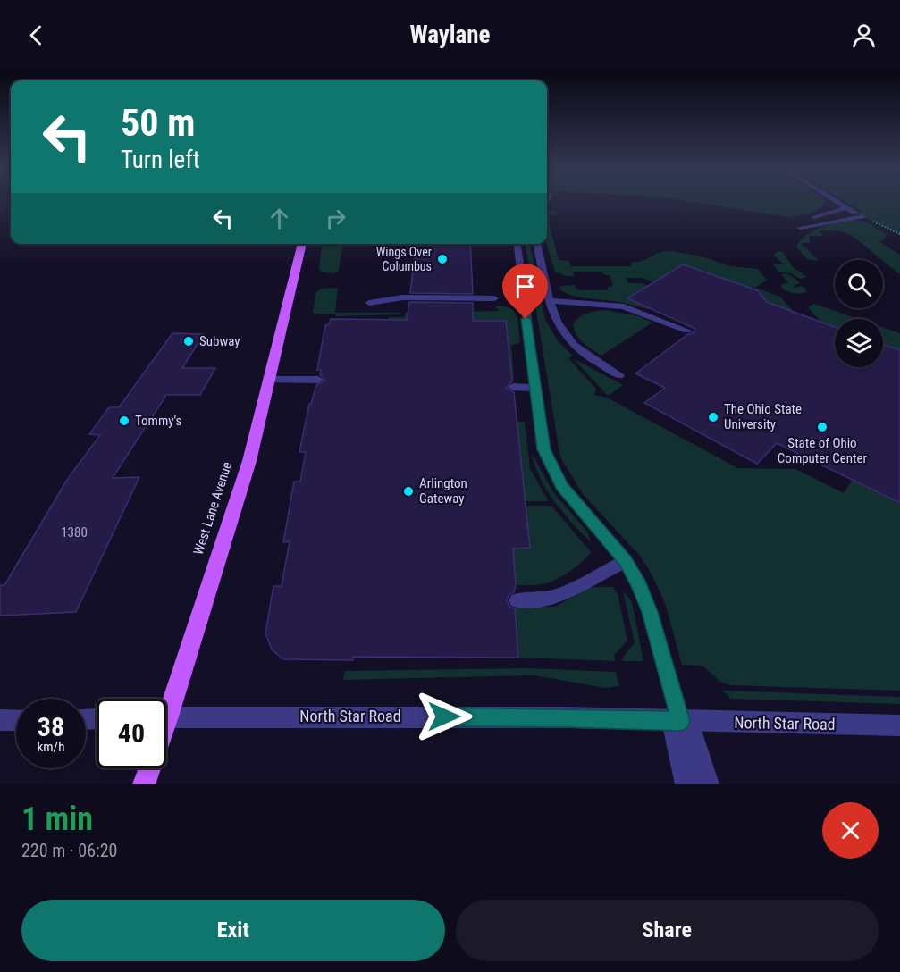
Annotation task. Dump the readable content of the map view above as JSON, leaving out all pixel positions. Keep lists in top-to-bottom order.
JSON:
{
  "streets": {
    "main road": ["West Lane Avenue"],
    "street": ["North Star Road"]
  },
  "places": [
    "Wings Over Columbus",
    "Subway",
    "The Ohio State University",
    "Tommy's",
    "State of Ohio Computer Center",
    "Arlington Gateway"
  ],
  "house_numbers": ["1380"],
  "page": {
    "header": "Waylane",
    "turn": ["50 m", "Turn left"],
    "speed": "38 km/h",
    "limit": "40",
    "heading": ["1 min", "220 m · 06:20"],
    "buttons": ["Exit", "Share"]
  }
}
